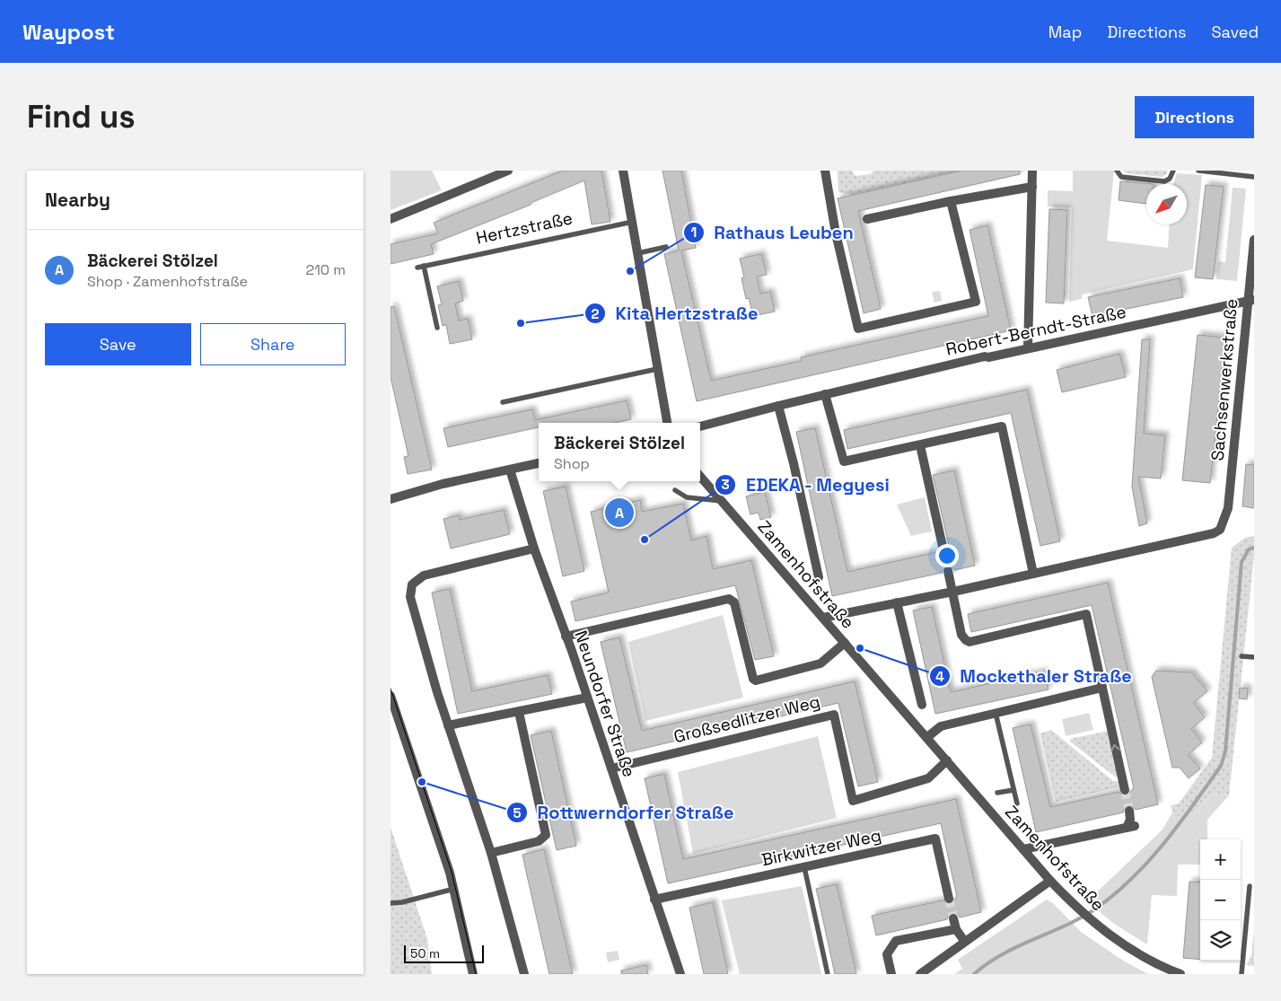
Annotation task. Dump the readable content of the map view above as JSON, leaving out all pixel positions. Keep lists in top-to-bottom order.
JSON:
{
  "streets": {
    "street": [
      "Robert-Berndt-Straße",
      "Sachsenwerkstraße",
      "Zamenhofstraße",
      "Neundorfer Straße",
      "Großsedlitzer Weg",
      "Birkwitzer Weg"
    ],
    "lane": ["Hertzstraße"]
  },
  "crossings": [
    ["Robert-Berndt-Straße", "Sachsenwerkstraße"],
    ["Robert-Berndt-Straße", "Zamenhofstraße"],
    ["Zamenhofstraße", "Großsedlitzer Weg"],
    ["Neundorfer Straße", "Großsedlitzer Weg"],
    ["Neundorfer Straße", "Birkwitzer Weg"]
  ],
  "places": [
    "Rathaus Leuben",
    "Kita Hertzstraße",
    "EDEKA - Megyesi",
    "Mockethaler Straße",
    "Rottwerndorfer Straße"
  ],
  "scale_bar": "50 m",
  "north": "bottom left",
  "page": {
    "header": "Waypost",
    "nav": ["Map", "Directions", "Saved"],
    "buttons": [
      "Directions",
      ["Save", "Share"]
    ],
    "title": "Find us",
    "heading": "Nearby",
    "list": [
      {
        "mark": "A",
        "name": "Bäckerei Stölzel",
        "note": "Shop · Zamenhofstraße",
        "value": "210 m"
      }
    ],
    "popup": ["Bäckerei Stölzel", "Shop"],
    "pins": "A",
    "map_buttons": ["+", "−"],
    "scale": "50 m"
  }
}
